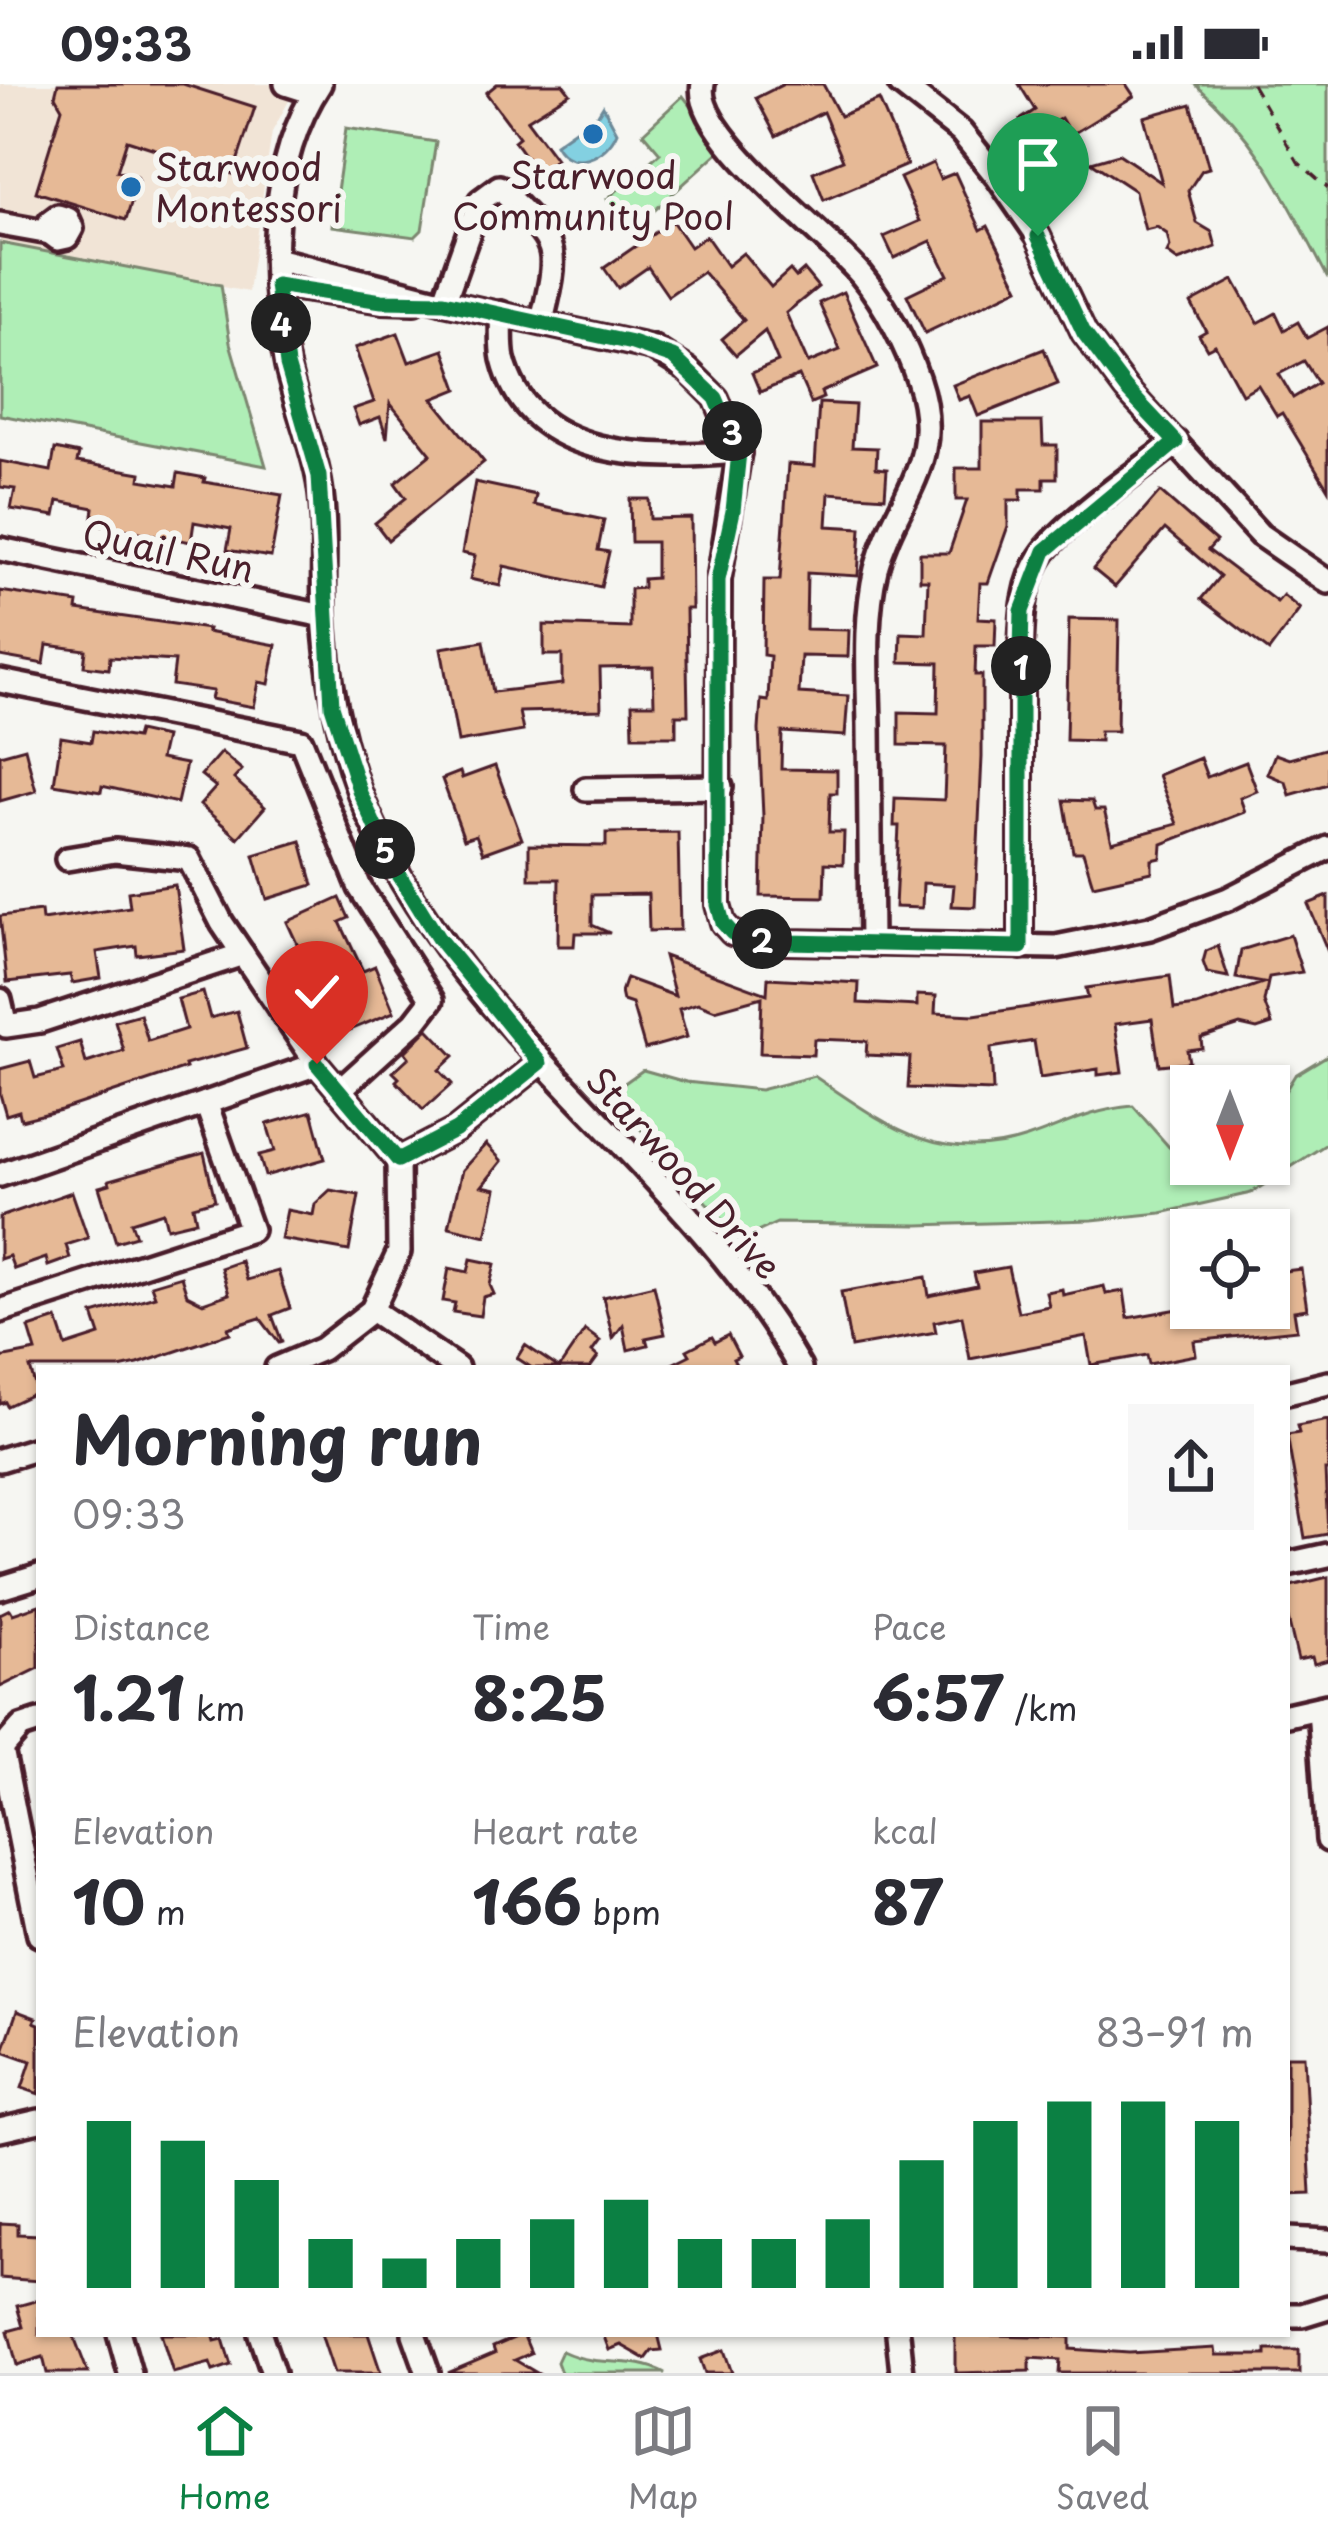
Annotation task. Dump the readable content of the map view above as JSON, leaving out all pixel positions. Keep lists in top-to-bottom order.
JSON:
{
  "streets": {
    "street": ["Quail Run", "Starwood Drive"]
  },
  "crossings": [
    ["Quail Run", "Starwood Drive"]
  ],
  "places": ["Starwood Community Pool", "Starwood Montessori"],
  "north": "bottom",
  "page": {
    "status": "09:33",
    "pins": [
      "4",
      "3",
      "1",
      "5",
      "2"
    ],
    "heading": ["Morning run", "09:33"],
    "stats": [
      ["Distance", "1.21 km"],
      ["Time", "8:25"],
      ["Pace", "6:57 /km"],
      ["Elevation", "10 m"],
      ["Heart rate", "166 bpm"],
      ["kcal", "87"]
    ],
    "chart": ["Elevation", "83–91 m"],
    "tabs": ["Home", "Map", "Saved"]
  }
}
